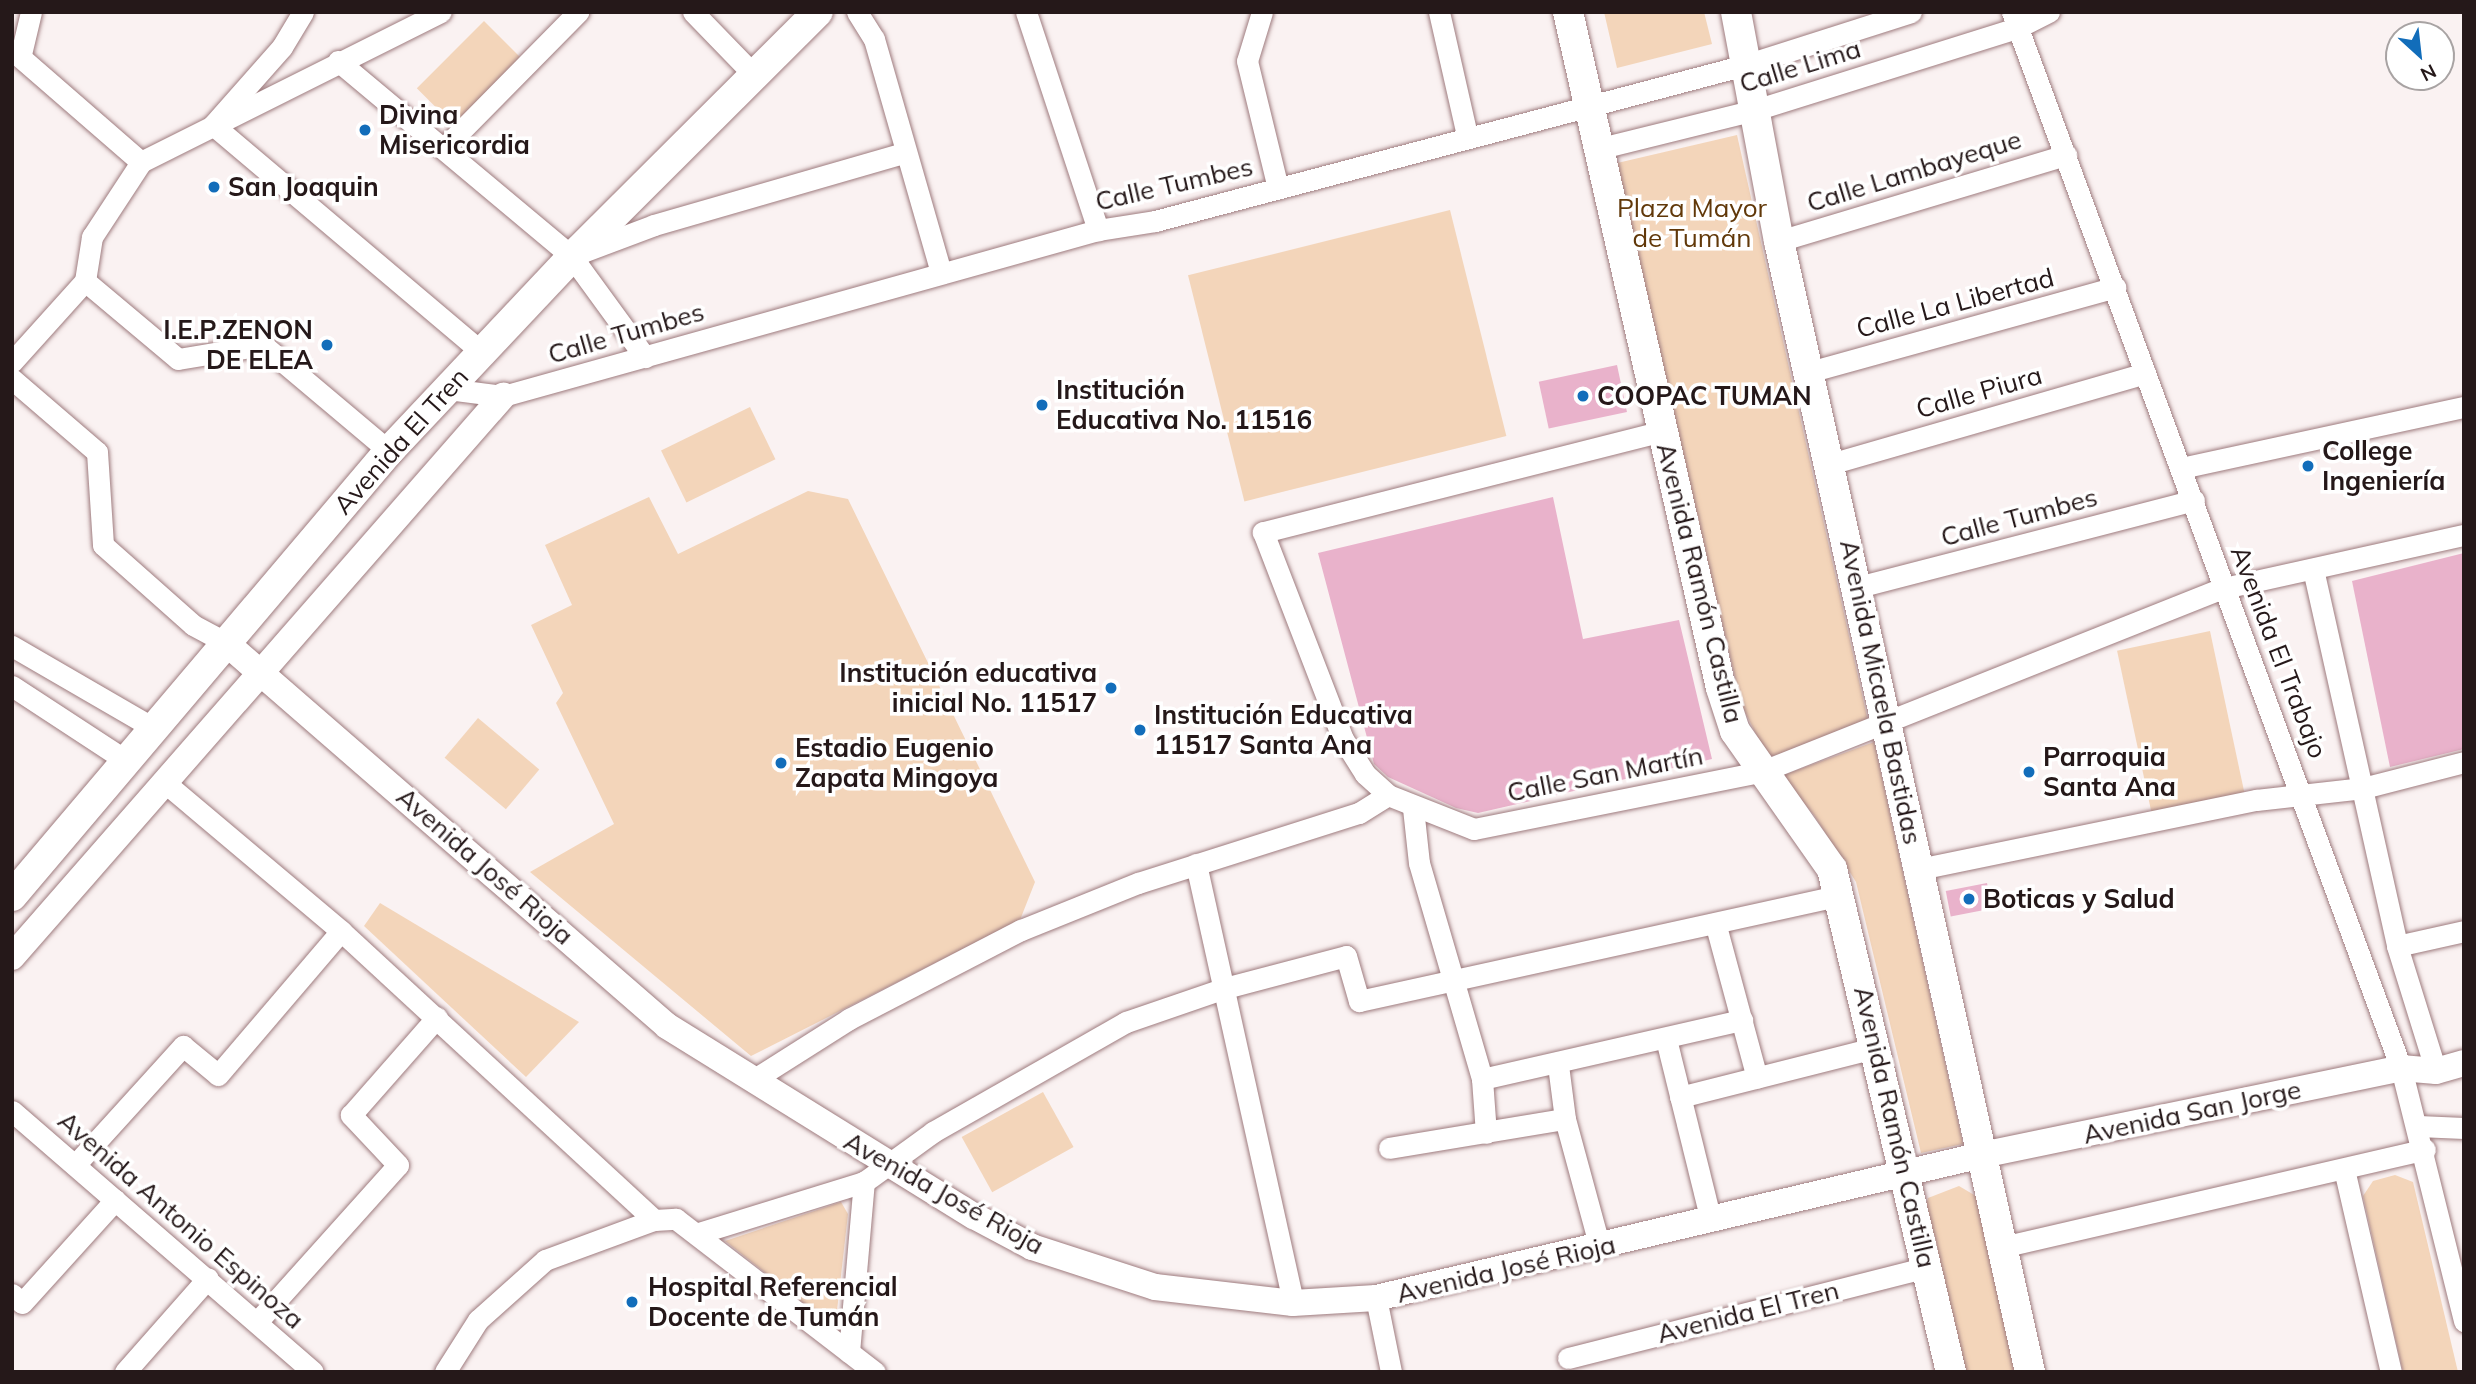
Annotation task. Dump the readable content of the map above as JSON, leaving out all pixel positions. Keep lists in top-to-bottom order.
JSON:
{
  "streets": {
    "main road": ["Avenida El Tren", "Avenida Ramón Castilla", "Avenida Micaela Bastidas"],
    "street": [
      "Calle Lima",
      "Calle Lambayeque",
      "Calle Tumbes",
      "Calle La Libertad",
      "Calle Piura",
      "Avenida El Trabajo",
      "Calle San Martín",
      "Avenida José Rioja",
      "Avenida San Jorge",
      "Avenida Antonio Espinoza"
    ]
  },
  "crossings": [
    ["Calle Lima", "Avenida Ramón Castilla"],
    ["Calle Lima", "Avenida El Trabajo"],
    ["Calle Lima", "Avenida Micaela Bastidas"],
    ["Calle Lambayeque", "Avenida El Trabajo"],
    ["Calle Lambayeque", "Avenida Micaela Bastidas"],
    ["Calle Tumbes", "Avenida El Tren"],
    ["Calle Tumbes", "Avenida Ramón Castilla"],
    ["Calle Tumbes", "Avenida El Trabajo"],
    ["Calle Tumbes", "Avenida Micaela Bastidas"],
    ["Calle La Libertad", "Avenida El Trabajo"],
    ["Calle La Libertad", "Avenida Micaela Bastidas"],
    ["Calle Piura", "Avenida El Trabajo"],
    ["Calle Piura", "Avenida Micaela Bastidas"],
    ["Avenida El Tren", "Avenida Ramón Castilla"],
    ["Avenida El Tren", "Avenida José Rioja"],
    ["Avenida Ramón Castilla", "Calle San Martín"],
    ["Avenida Ramón Castilla", "Avenida José Rioja"],
    ["Avenida El Trabajo", "Calle San Martín"],
    ["Avenida El Trabajo", "Avenida San Jorge"],
    ["Avenida Micaela Bastidas", "Calle San Martín"],
    ["Avenida Micaela Bastidas", "Avenida José Rioja"],
    ["Avenida Micaela Bastidas", "Avenida San Jorge"],
    ["Avenida José Rioja", "Avenida San Jorge"]
  ],
  "parks": ["Plaza Mayor de Tumán"],
  "places": [
    "Divina Misericordia",
    "San Joaquin",
    "I.E.P.ZENON DE ELEA",
    "COOPAC TUMAN",
    "Institución Educativa No. 11516",
    "College Ingeniería",
    "Institución educativa inicial No. 11517",
    "Institución Educativa 11517 Santa Ana",
    "Estadio Eugenio Zapata Mingoya",
    "Parroquia Santa Ana",
    "Boticas y Salud",
    "Hospital Referencial Docente de Tumán"
  ],
  "north": "bottom right"
}
